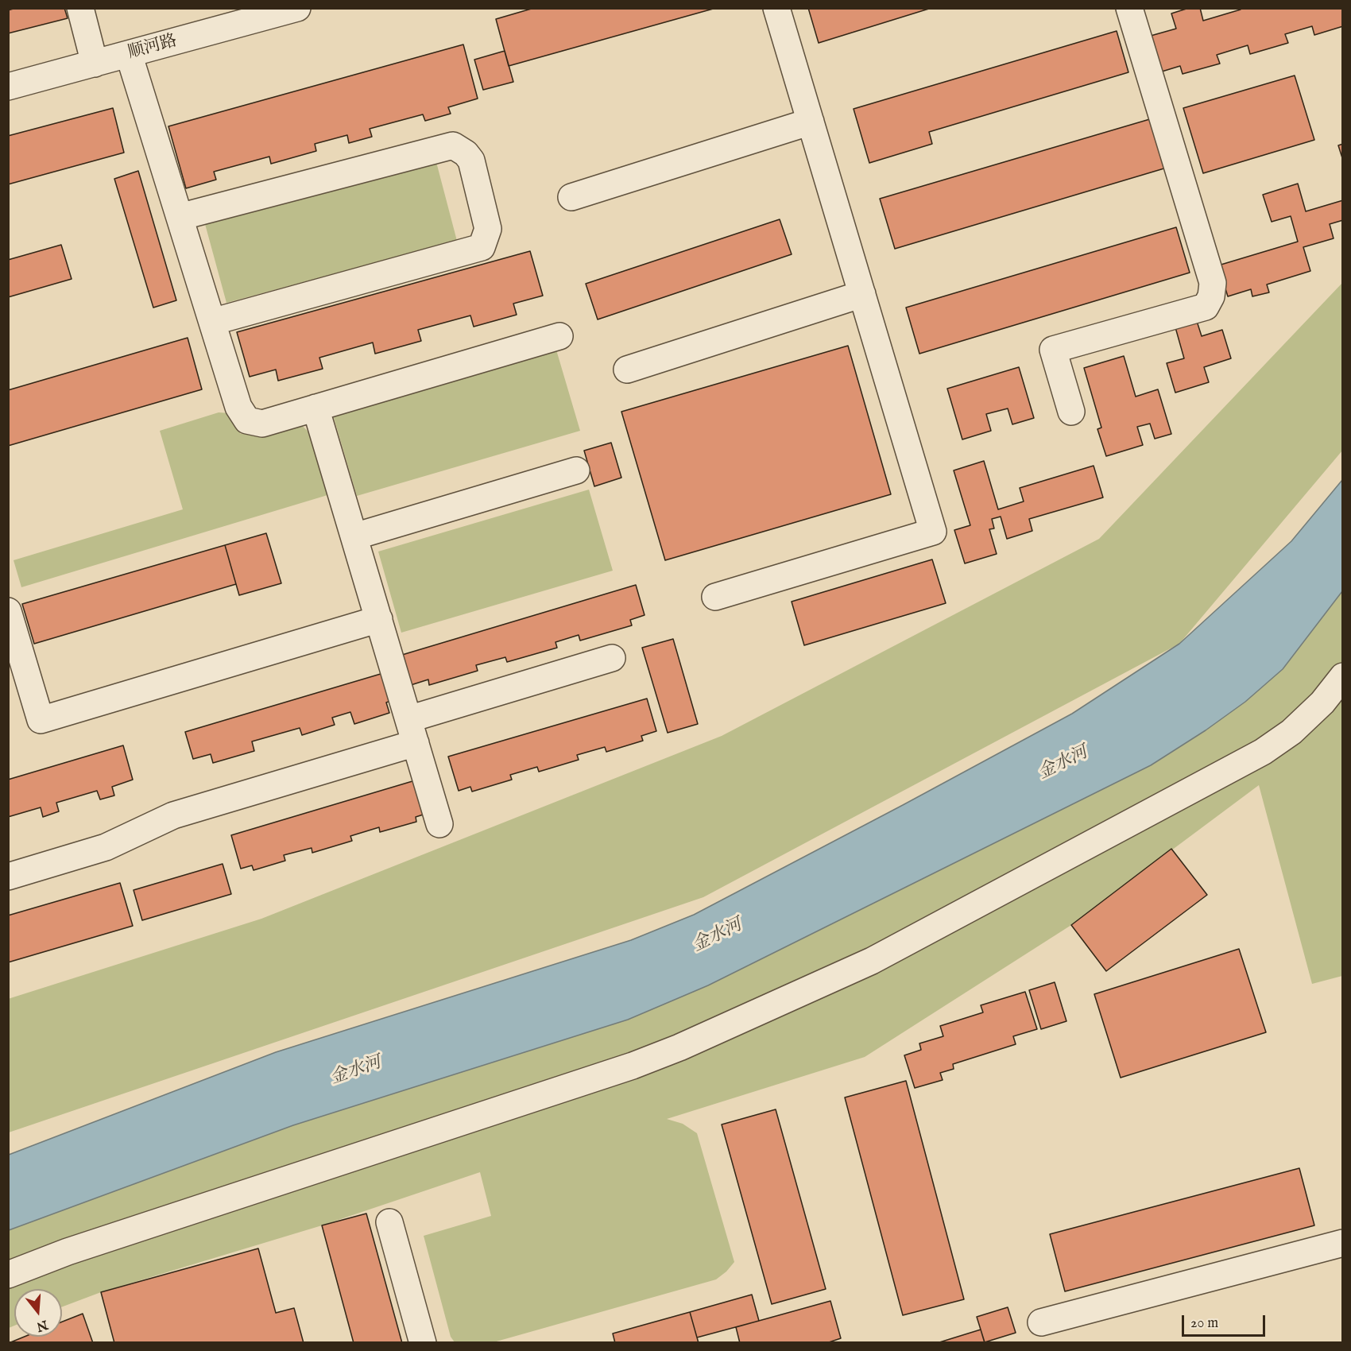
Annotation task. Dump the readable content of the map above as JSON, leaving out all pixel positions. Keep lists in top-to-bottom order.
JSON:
{
  "streets": {
    "street": ["顺河路"]
  },
  "water": ["金水河"],
  "scale_bar": "20 m",
  "north": "bottom"
}
